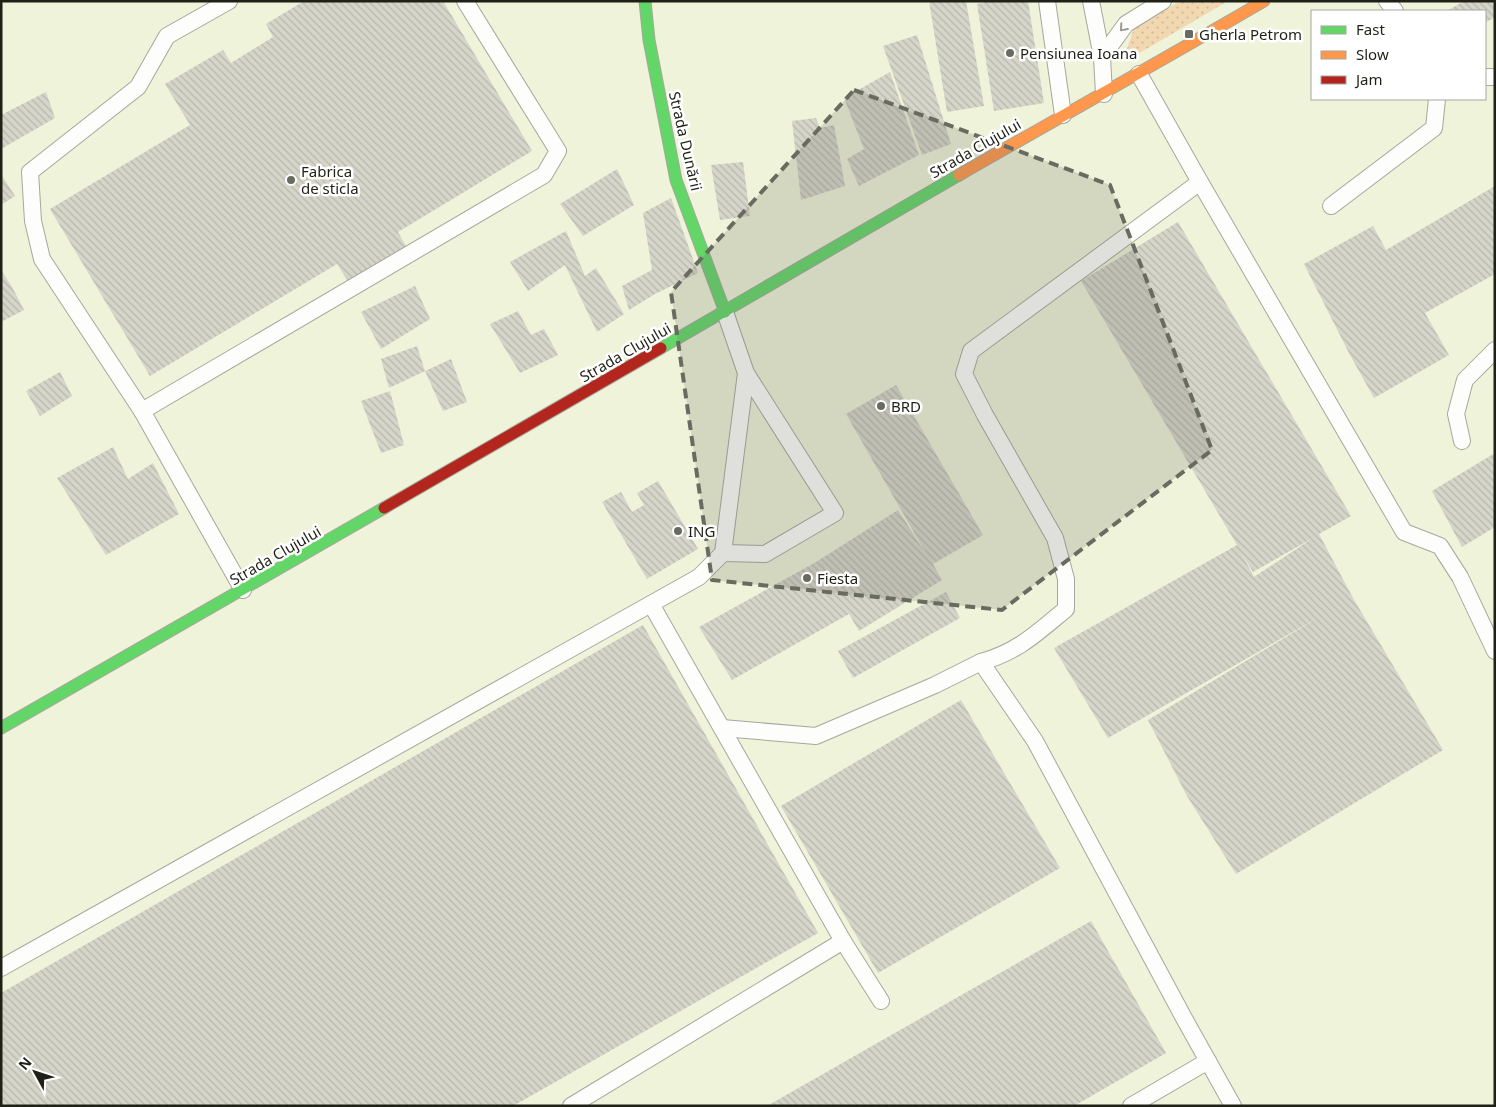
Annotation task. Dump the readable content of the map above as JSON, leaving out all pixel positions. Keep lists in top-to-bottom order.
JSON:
{
  "streets": {
    "main road": ["Strada Dunării", "Strada Clujului"]
  },
  "crossings": [
    ["Strada Dunării", "Strada Clujului"]
  ],
  "places": {
    "transit": ["Gherla Petrom"],
    "other": [
      "Pensiunea Ioana",
      "Fabrica de sticla",
      "BRD",
      "ING",
      "Fiesta"
    ]
  },
  "legend": ["Fast", "Slow", "Jam"],
  "north": "top left"
}
